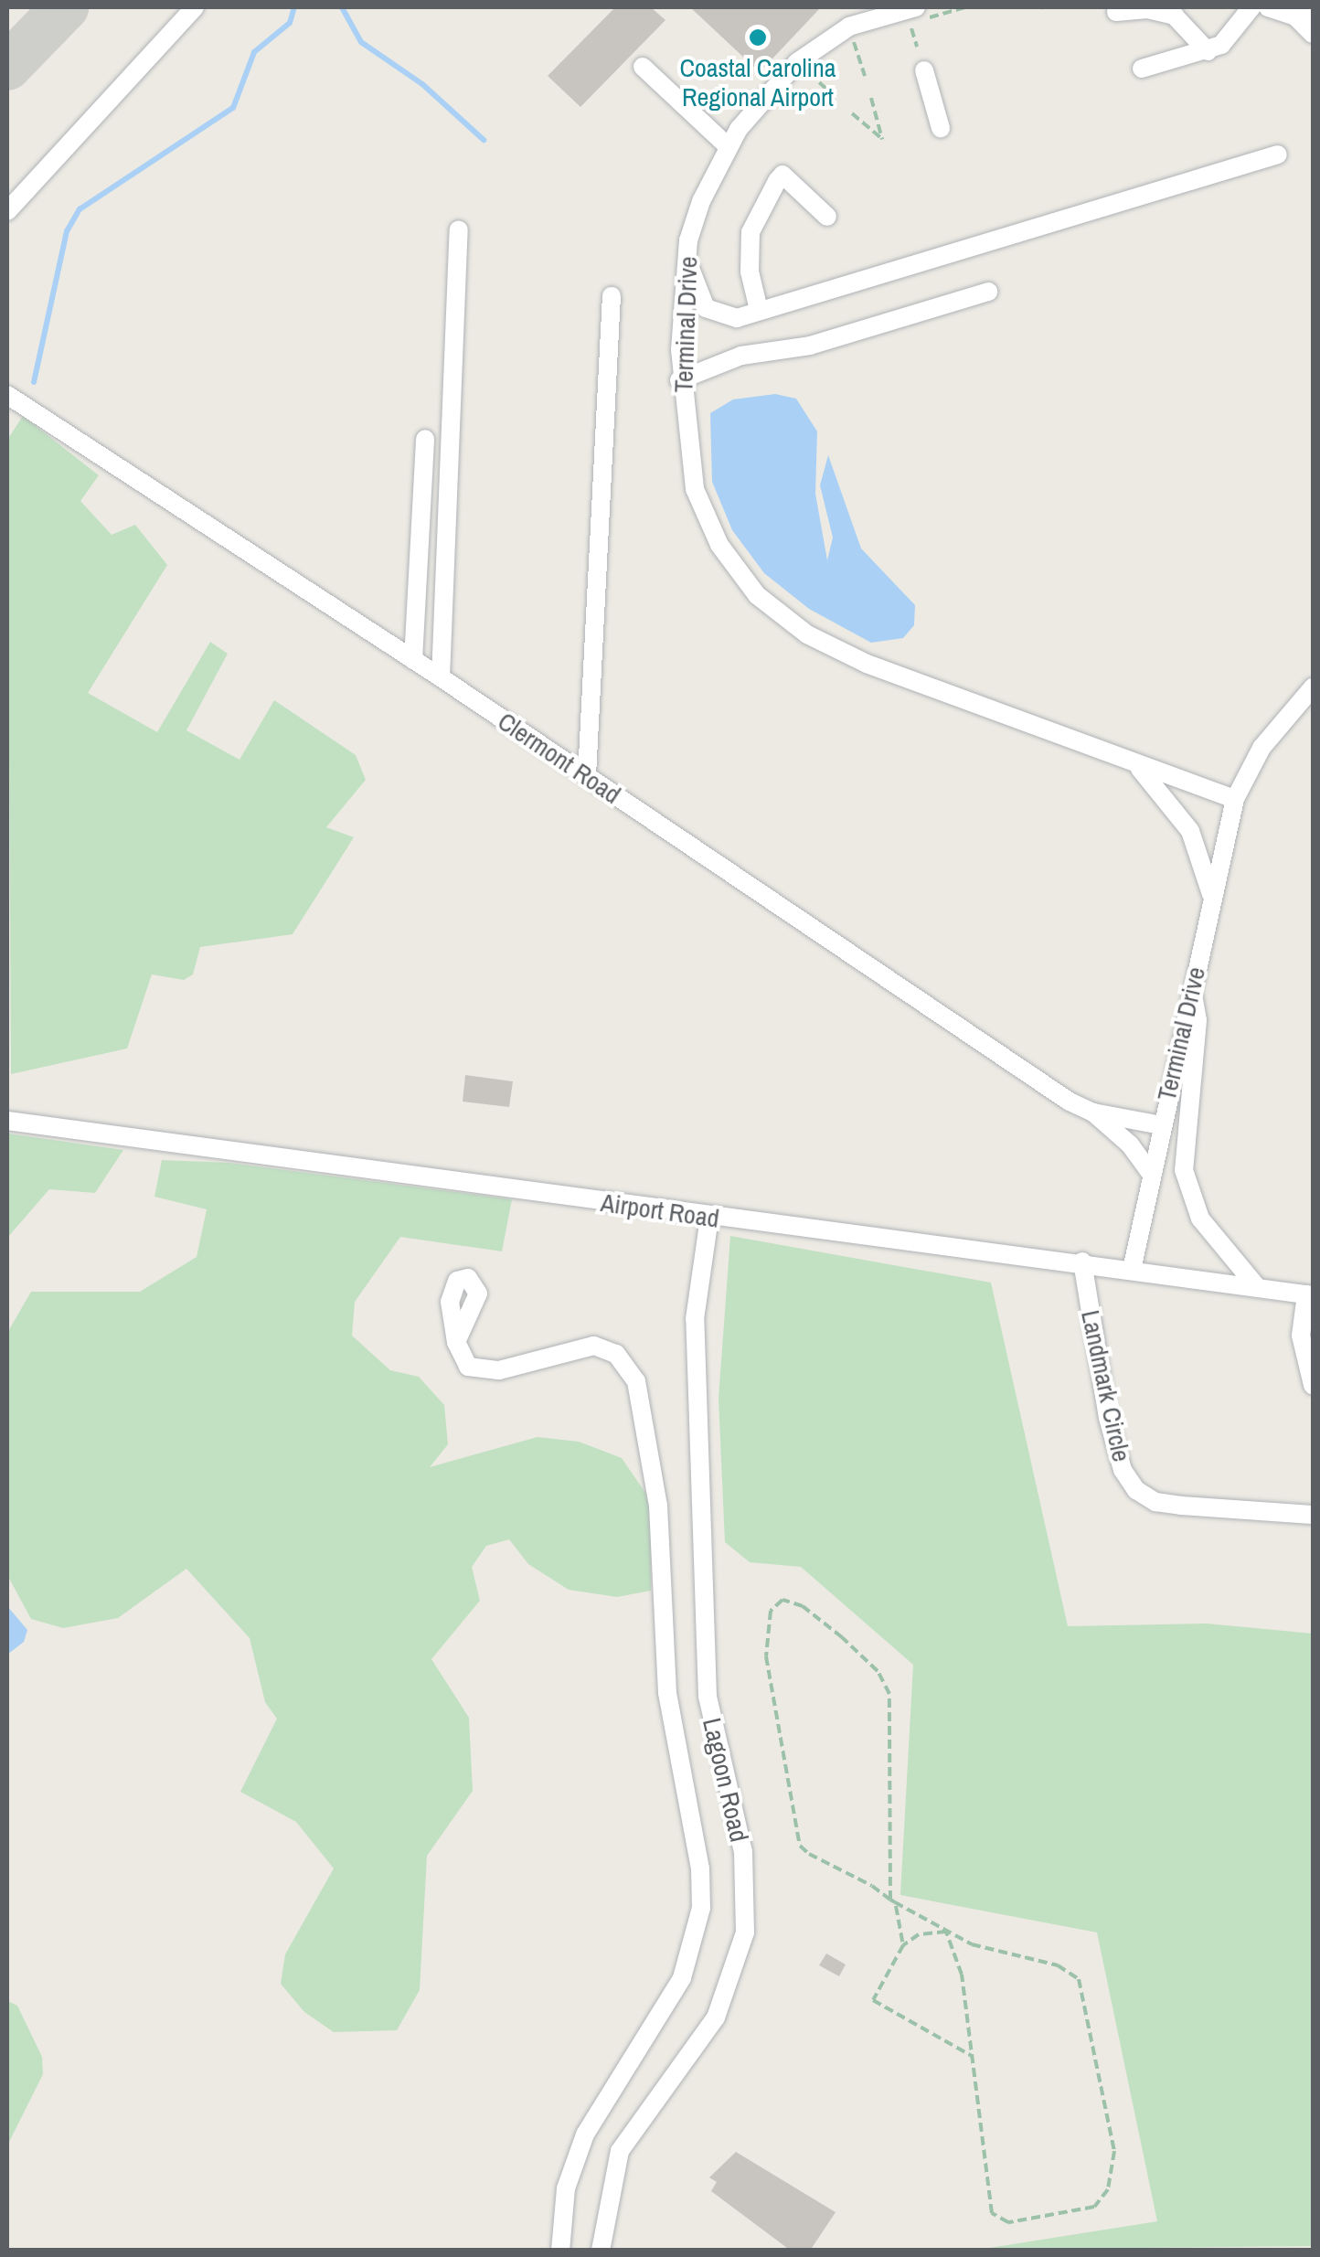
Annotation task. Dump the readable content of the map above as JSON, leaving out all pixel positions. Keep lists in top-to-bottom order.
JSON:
{
  "streets": {
    "street": [
      "Terminal Drive",
      "Clermont Road",
      "Airport Road",
      "Landmark Circle",
      "Lagoon Road"
    ]
  },
  "crossings": [
    ["Terminal Drive", "Clermont Road"],
    ["Terminal Drive", "Airport Road"],
    ["Airport Road", "Landmark Circle"],
    ["Airport Road", "Lagoon Road"]
  ],
  "places": ["Coastal Carolina Regional Airport"]
}
